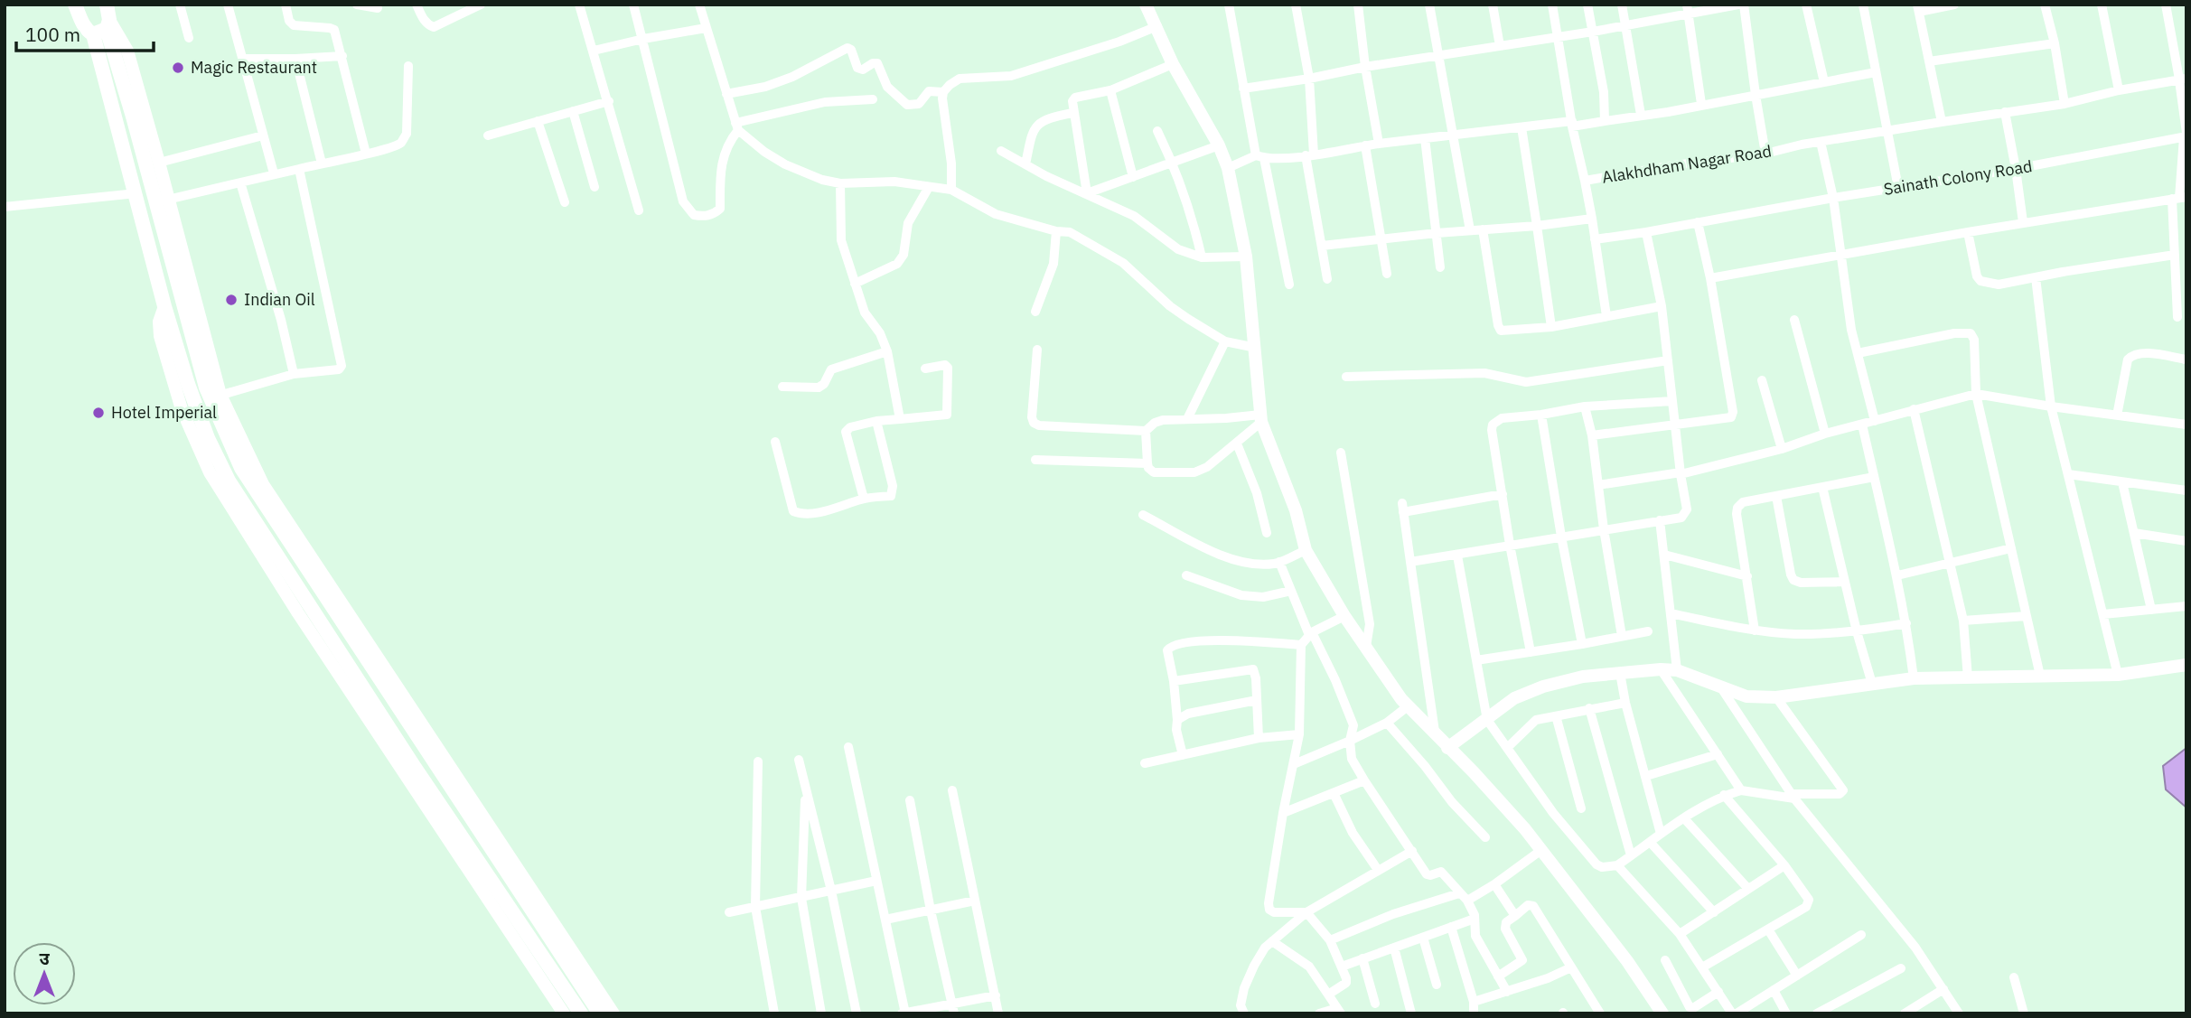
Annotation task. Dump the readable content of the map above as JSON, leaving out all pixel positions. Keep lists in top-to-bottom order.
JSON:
{
  "streets": {
    "street": ["Alakhdham Nagar Road", "Sainath Colony Road"]
  },
  "crossings": [
    ["Alakhdham Nagar Road", "Sainath Colony Road"]
  ],
  "places": ["Magic Restaurant", "Indian Oil", "Hotel Imperial"],
  "scale_bar": "100 m",
  "north": "top"
}
